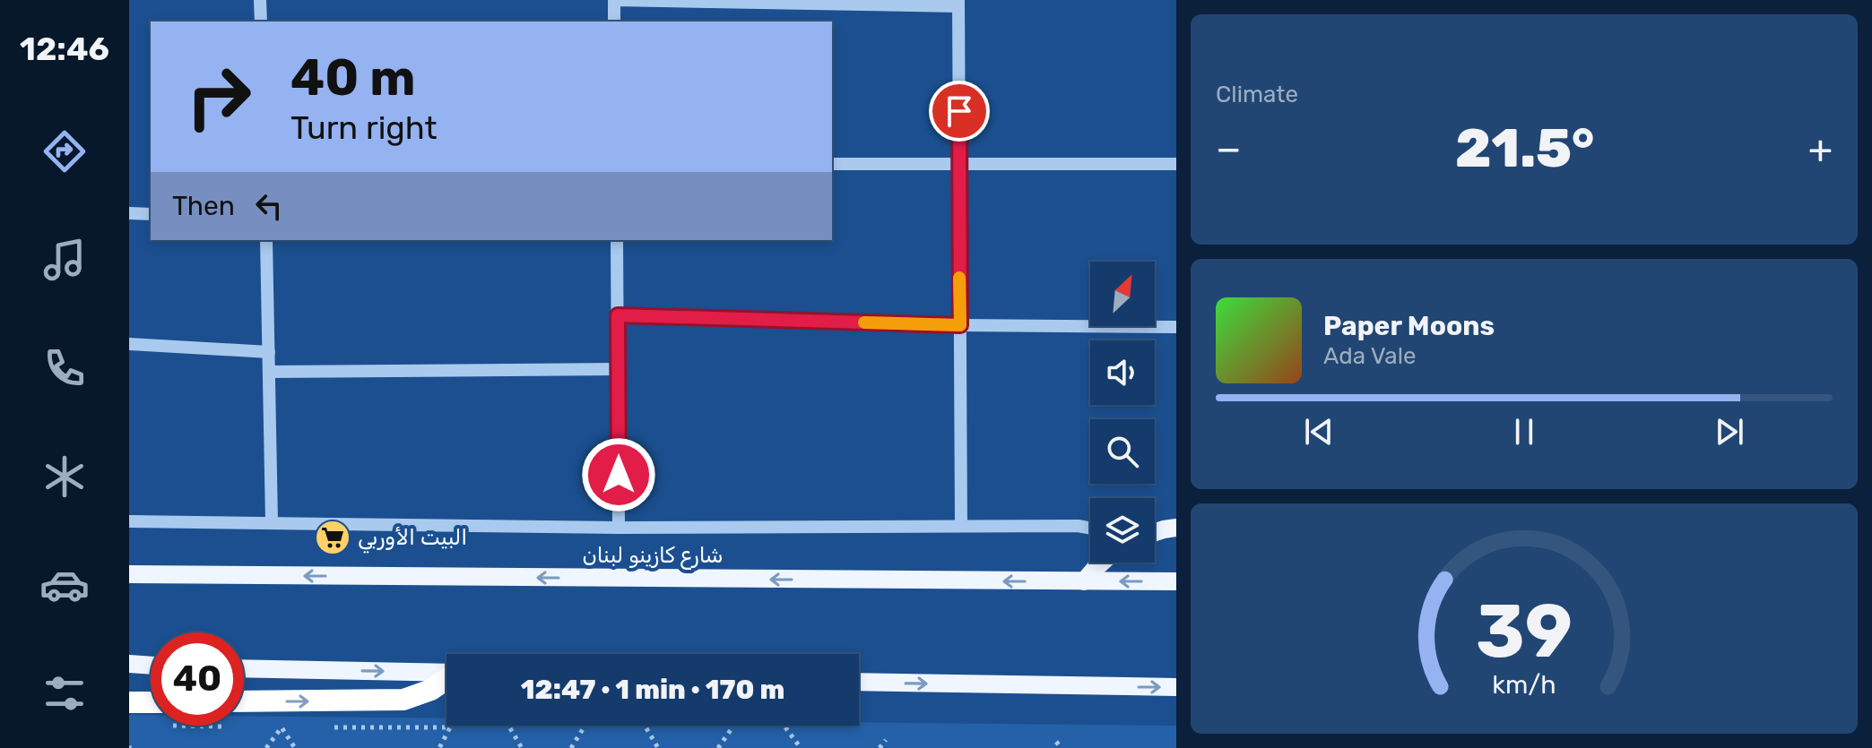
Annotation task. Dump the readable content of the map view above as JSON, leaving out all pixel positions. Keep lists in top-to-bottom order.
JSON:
{
  "streets": {
    "main road": ["شارع كازينو لبنان"]
  },
  "places": {
    "supermarket": ["البيت الأوربي"]
  },
  "north": "top right",
  "page": {
    "tabs": "12:46",
    "tile": "Climate",
    "turn": ["40 m", "Turn right"],
    "heat": ["−", "21.5°", "+"],
    "then": "Then",
    "song": ["Paper Moons", "Ada Vale"],
    "limit": "40",
    "trip": "12:47 · 1 min · 170 m",
    "gauge": ["39", "km/h"]
  }
}
